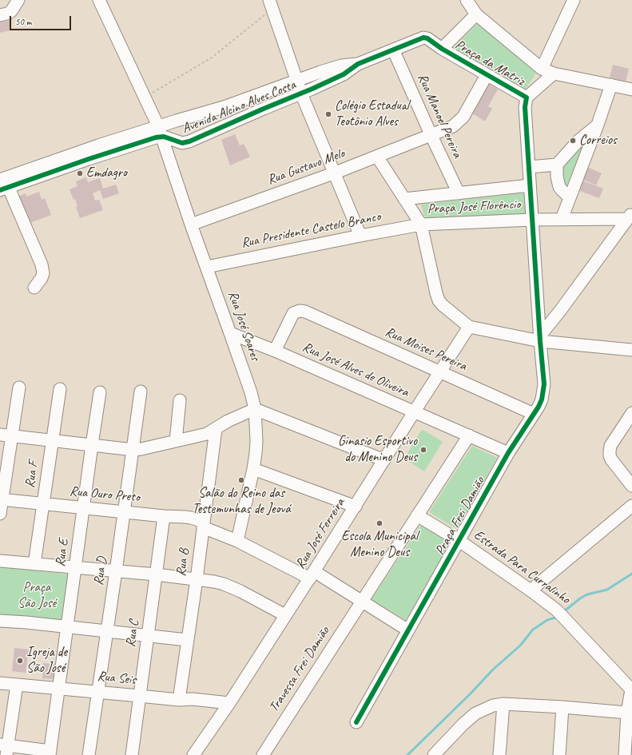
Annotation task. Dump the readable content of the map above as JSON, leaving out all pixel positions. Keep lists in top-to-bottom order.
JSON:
{
  "streets": {
    "street": [
      "Praça da Matriz",
      "Avenida Alcino Alves Costa",
      "Rua Manoel Pereira",
      "Rua Gustavo Melo",
      "Praça José Florêncio",
      "Rua Presidente Castelo Branco",
      "Rua José Soares",
      "Rua Moises Pereira",
      "Rua José Alves de Oliveira",
      "Rua F",
      "Rua Ouro Preto",
      "Praça Frei Damião",
      "Rua José Ferreira",
      "Rua E",
      "Rua B",
      "Estrada Para Curralinho",
      "Rua D",
      "Rua C",
      "Travessa Frei Damião",
      "Rua Seis"
    ]
  },
  "crossings": [
    ["Praça da Matriz", "Avenida Alcino Alves Costa"],
    ["Praça da Matriz", "Rua Gustavo Melo"],
    ["Avenida Alcino Alves Costa", "Rua Manoel Pereira"],
    ["Avenida Alcino Alves Costa", "Rua José Soares"],
    ["Rua Manoel Pereira", "Rua Gustavo Melo"],
    ["Rua Manoel Pereira", "Praça José Florêncio"],
    ["Rua Gustavo Melo", "Rua José Soares"],
    ["Praça José Florêncio", "Rua Presidente Castelo Branco"],
    ["Praça José Florêncio", "Praça Frei Damião"],
    ["Rua Presidente Castelo Branco", "Rua José Soares"],
    ["Rua José Soares", "Rua José Alves de Oliveira"],
    ["Rua José Soares", "Rua Ouro Preto"],
    ["Rua Moises Pereira", "Rua José Alves de Oliveira"],
    ["Rua Moises Pereira", "Praça Frei Damião"],
    ["Rua Moises Pereira", "Rua José Ferreira"],
    ["Rua José Alves de Oliveira", "Rua José Ferreira"],
    ["Rua F", "Rua Ouro Preto"],
    ["Rua Ouro Preto", "Rua José Ferreira"],
    ["Rua Ouro Preto", "Rua E"],
    ["Rua Ouro Preto", "Rua B"],
    ["Rua Ouro Preto", "Rua D"],
    ["Rua Ouro Preto", "Rua C"],
    ["Praça Frei Damião", "Estrada Para Curralinho"],
    ["Rua José Ferreira", "Rua Seis"],
    ["Rua E", "Rua Seis"],
    ["Rua B", "Rua Seis"],
    ["Rua D", "Rua Seis"],
    ["Rua C", "Rua Seis"]
  ],
  "parks": ["Praça São José"],
  "places": [
    "Colégio Estadual Teotônio Alves",
    "Correios",
    "Emdagro",
    "Ginasio Esportivo do Menino Deus",
    "Salão do Reino das Testemunhas de Jeová",
    "Escola Municipal Menino Deus",
    "Igreja de São José"
  ],
  "scale_bar": "50 m"
}
